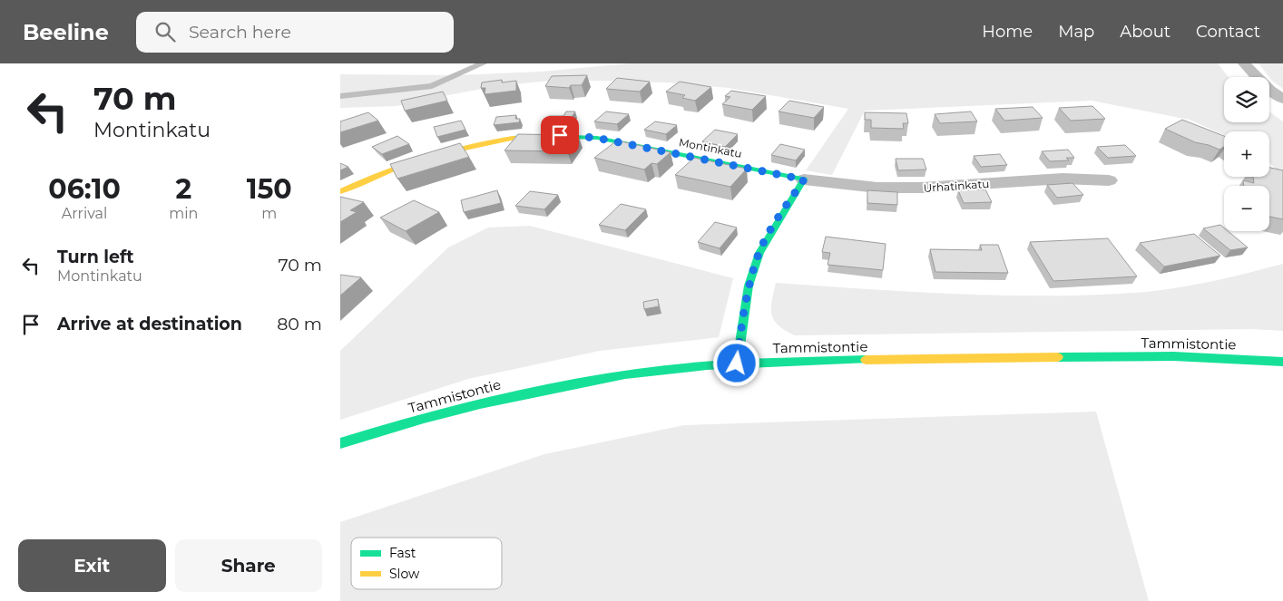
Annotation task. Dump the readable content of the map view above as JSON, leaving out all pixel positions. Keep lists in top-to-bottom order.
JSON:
{
  "streets": {
    "street": ["Montinkatu", "Urhatinkatu", "Tammistontie"]
  },
  "crossings": [
    ["Montinkatu", "Urhatinkatu"]
  ],
  "legend": ["Fast", "Slow"],
  "page": {
    "header": "Beeline",
    "search": "Search here",
    "nav": [
      "Home",
      "Map",
      "About",
      "Contact"
    ],
    "turn": ["70 m", "Montinkatu"],
    "map_buttons": ["+", "−"],
    "eta": [
      "06:10",
      "Arrival",
      "2",
      "min",
      "150",
      "m"
    ],
    "list": [
      {
        "name": "Turn left",
        "note": "Montinkatu",
        "value": "70 m"
      },
      {
        "name": "Arrive at destination",
        "value": "80 m"
      }
    ],
    "buttons": ["Exit", "Share"]
  }
}
